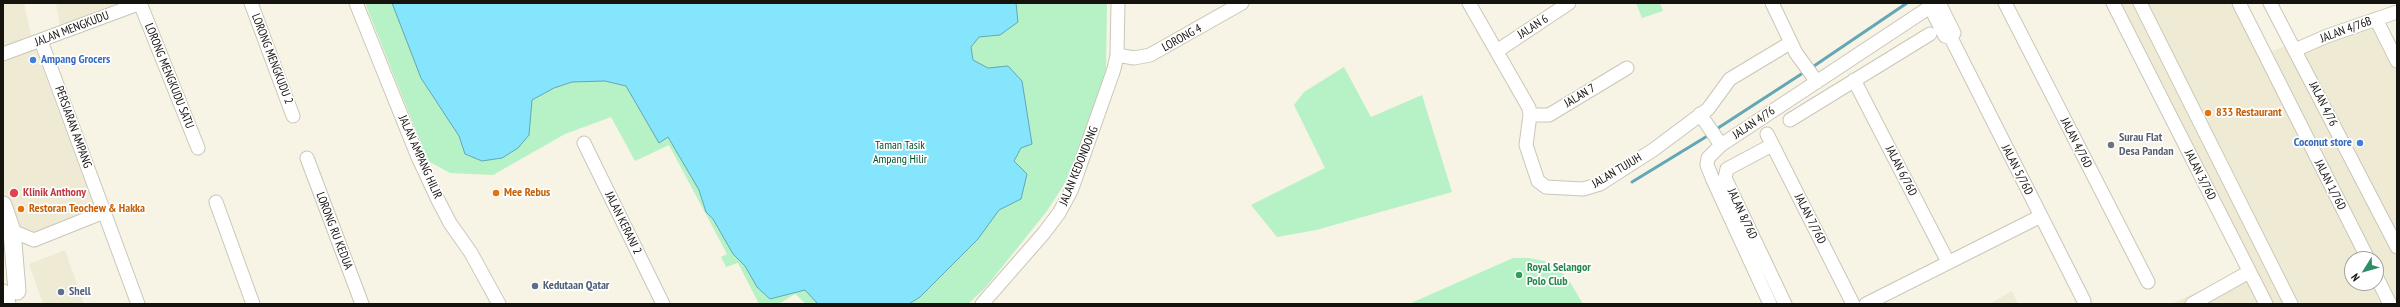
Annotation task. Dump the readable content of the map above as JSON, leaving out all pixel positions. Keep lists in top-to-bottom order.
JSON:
{
  "streets": {
    "street": [
      "JALAN 6",
      "JALAN MENGKUDU",
      "JALAN 4/76B",
      "LORONG 4",
      "LORONG MENGKUDU 2",
      "LORONG MENGKUDU SATU",
      "JALAN 7",
      "JALAN 4/76",
      "PERSIARAN AMPANG",
      "JALAN 4/76D",
      "JALAN AMPANG HILIR",
      "JALAN KEDONDONG",
      "JALAN 5/76D",
      "JALAN TUJUH",
      "JALAN 6/76D",
      "JALAN 3/76D",
      "JALAN 1/76D",
      "JALAN 8/76D",
      "JALAN 7/76D",
      "JALAN KERANJ 2",
      "LORONG RU KEDUA"
    ]
  },
  "crossings": [
    ["JALAN 6", "JALAN TUJUH"],
    ["JALAN MENGKUDU", "LORONG MENGKUDU SATU"],
    ["JALAN MENGKUDU", "PERSIARAN AMPANG"],
    ["JALAN 4/76B", "JALAN 4/76"],
    ["LORONG 4", "JALAN KEDONDONG"],
    ["JALAN 7", "JALAN TUJUH"],
    ["JALAN 4/76", "JALAN 5/76D"],
    ["JALAN 8/76D", "JALAN 7/76D"]
  ],
  "parks": ["Taman Tasik Ampang Hilir"],
  "places": [
    "Ampang Grocers",
    "833 Restaurant",
    "Coconut store",
    "Surau Flat Desa Pandan",
    "Klinik Anthony",
    "Mee Rebus",
    "Restoran Teochew & Hakka",
    "Royal Selangor Polo Club",
    "Kedutaan Qatar",
    "Shell"
  ],
  "north": "bottom left"
}
